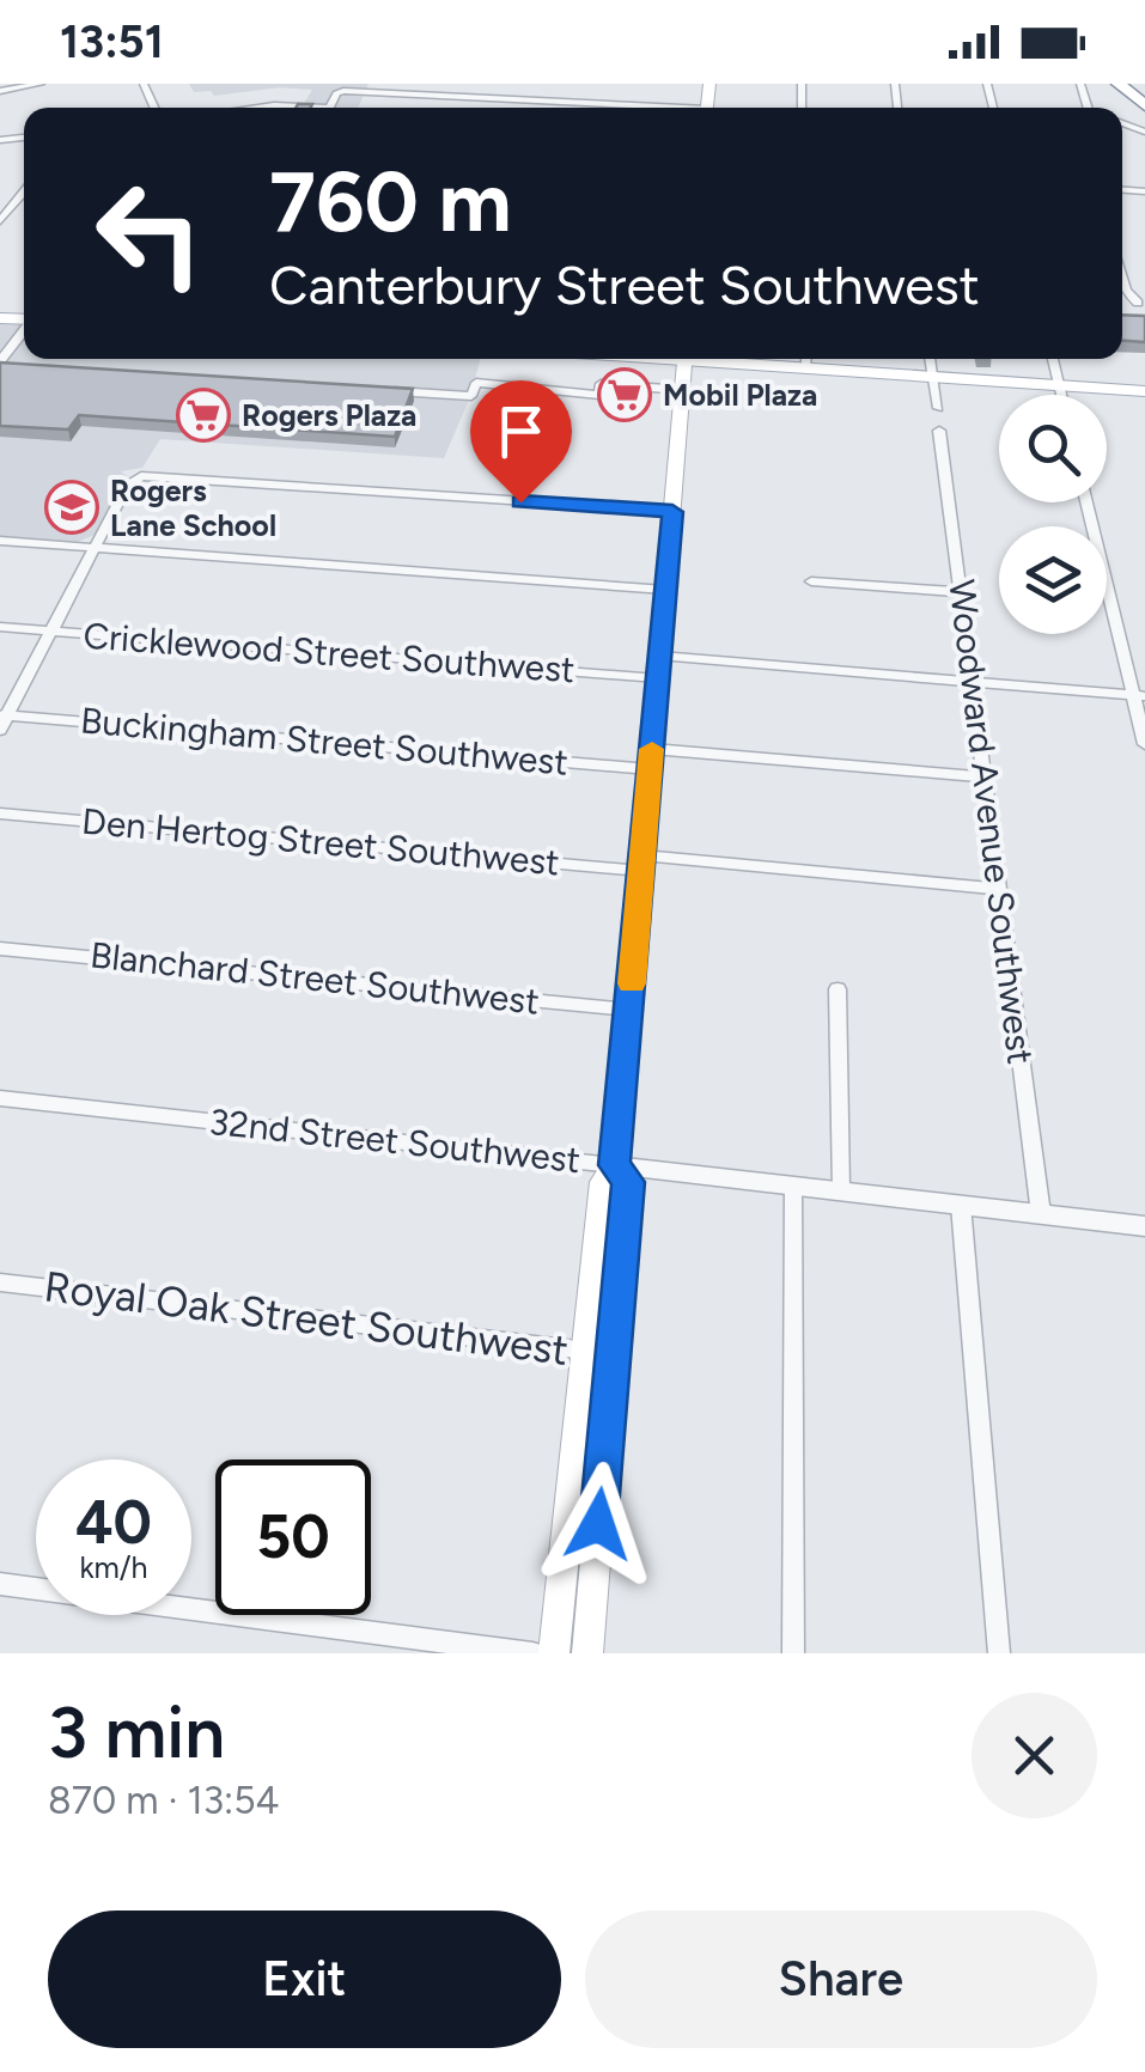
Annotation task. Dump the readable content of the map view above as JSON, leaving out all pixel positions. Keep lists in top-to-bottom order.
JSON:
{
  "streets": {
    "street": [
      "Cricklewood Street Southwest",
      "Buckingham Street Southwest",
      "Woodward Avenue Southwest",
      "Den Hertog Street Southwest",
      "Blanchard Street Southwest",
      "32nd Street Southwest",
      "Royal Oak Street Southwest"
    ]
  },
  "crossings": [
    ["Buckingham Street Southwest", "Woodward Avenue Southwest"],
    ["Woodward Avenue Southwest", "Den Hertog Street Southwest"],
    ["Woodward Avenue Southwest", "32nd Street Southwest"]
  ],
  "places": {
    "supermarket": ["Mobil Plaza", "Rogers Plaza"],
    "school or university": ["Rogers Lane School"]
  },
  "page": {
    "status": "13:51",
    "turn": ["760 m", "Canterbury Street Southwest"],
    "speed": "40 km/h",
    "limit": "50",
    "heading": ["3 min", "870 m · 13:54"],
    "buttons": ["Exit", "Share"]
  }
}
